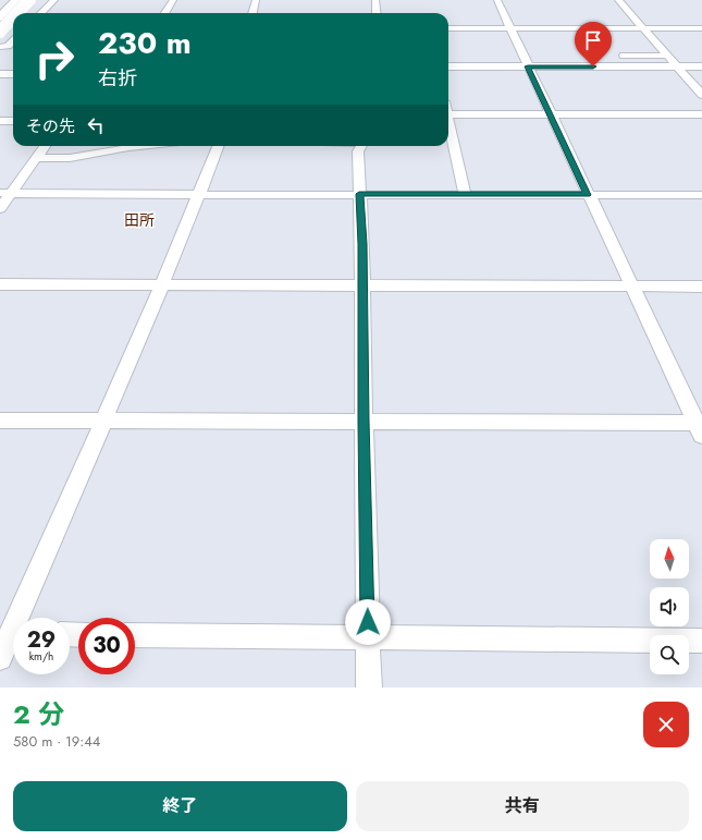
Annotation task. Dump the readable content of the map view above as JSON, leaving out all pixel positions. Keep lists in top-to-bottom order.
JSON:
{
  "districts": ["田所"],
  "north": "top",
  "page": {
    "turn": ["230 m", "右折"],
    "then": "その先",
    "speed": "29 km/h",
    "limit": "30",
    "heading": ["2 分", "580 m · 19:44"],
    "buttons": ["終了", "共有"]
  }
}
